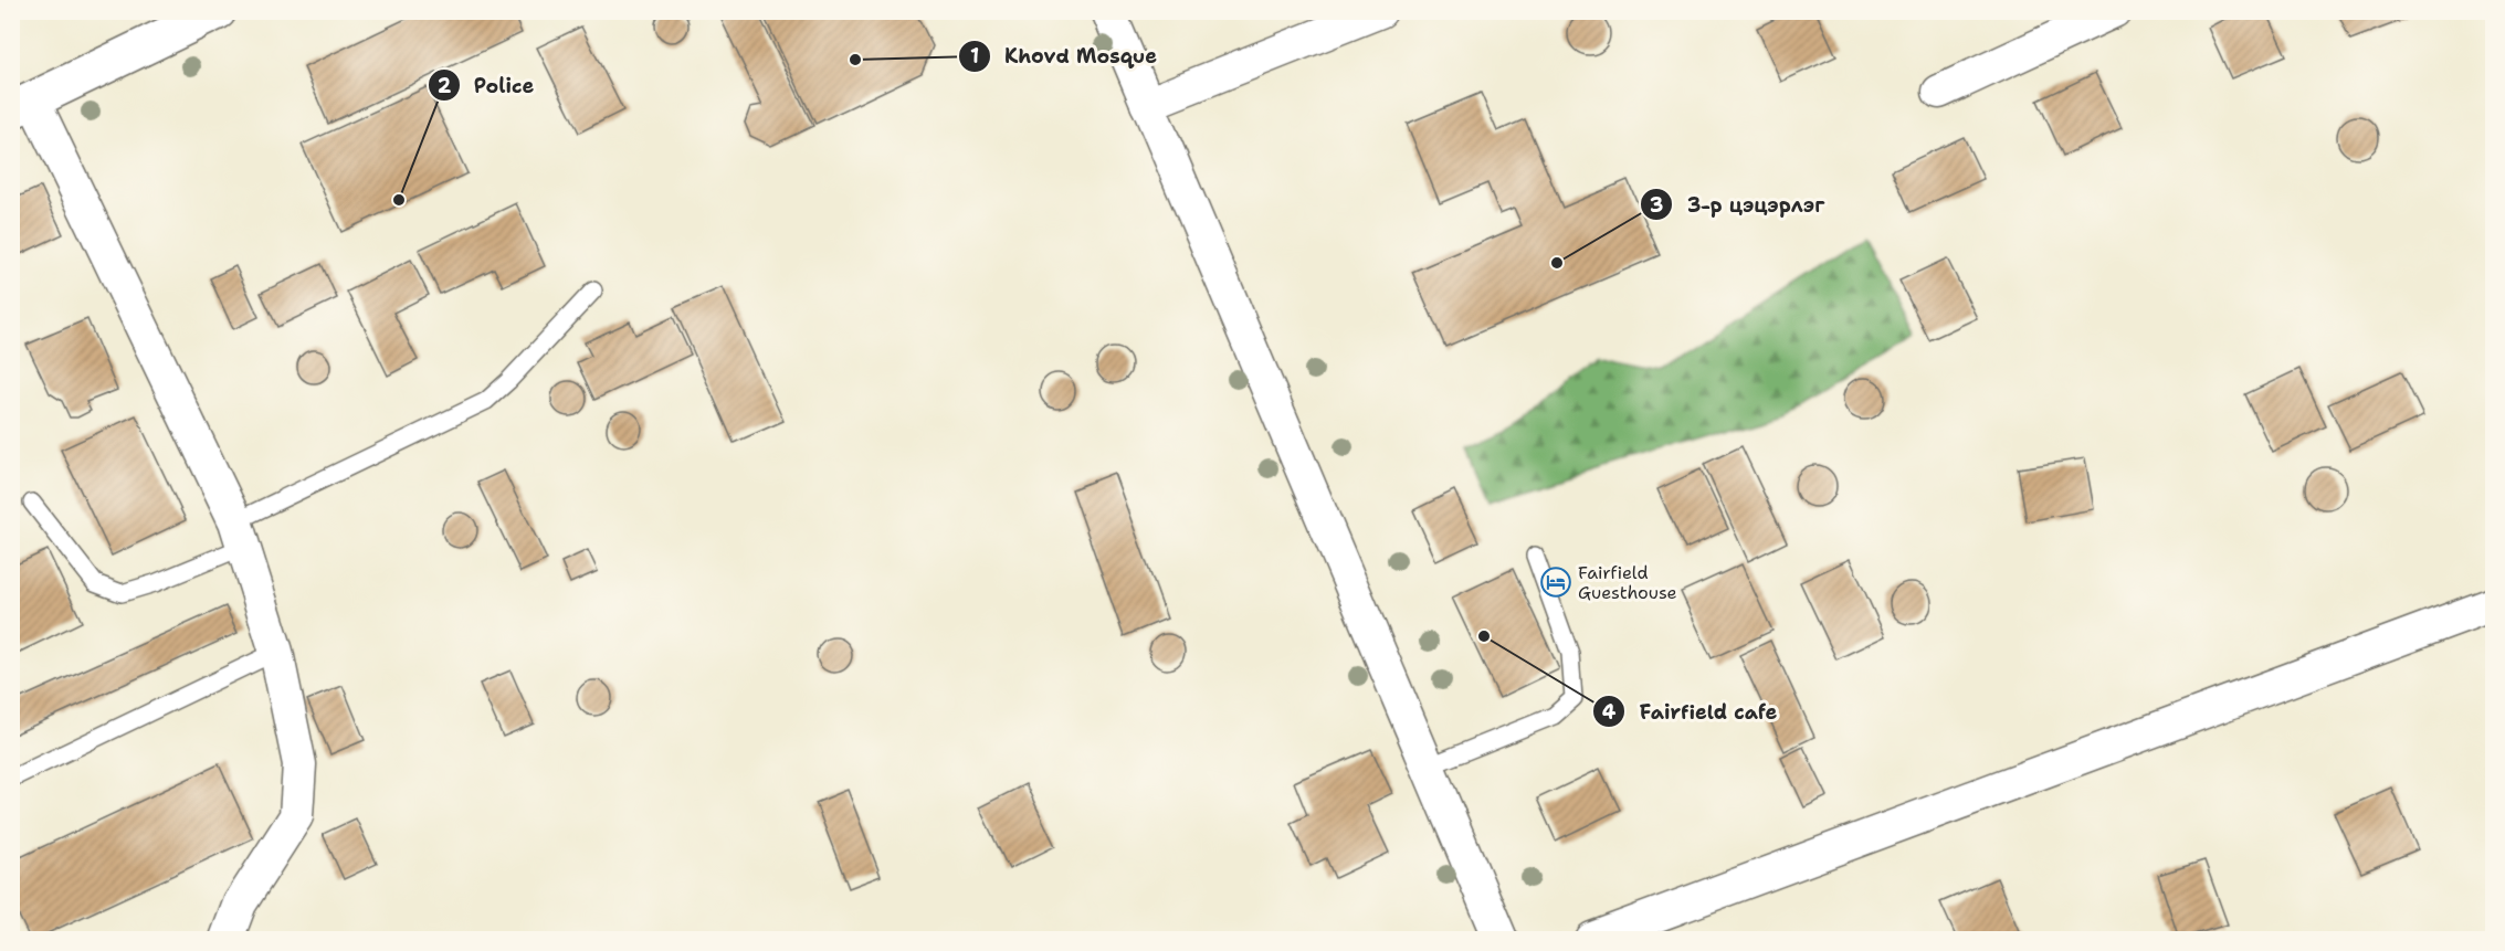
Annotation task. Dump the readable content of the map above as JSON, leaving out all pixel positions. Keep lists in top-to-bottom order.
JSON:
{
  "places": {
    "other": [
      "Khovd Mosque",
      "Police",
      "3-р цэцэрлэг",
      "Fairfield cafe"
    ],
    "hotel": ["Fairfield Guesthouse"]
  }
}
